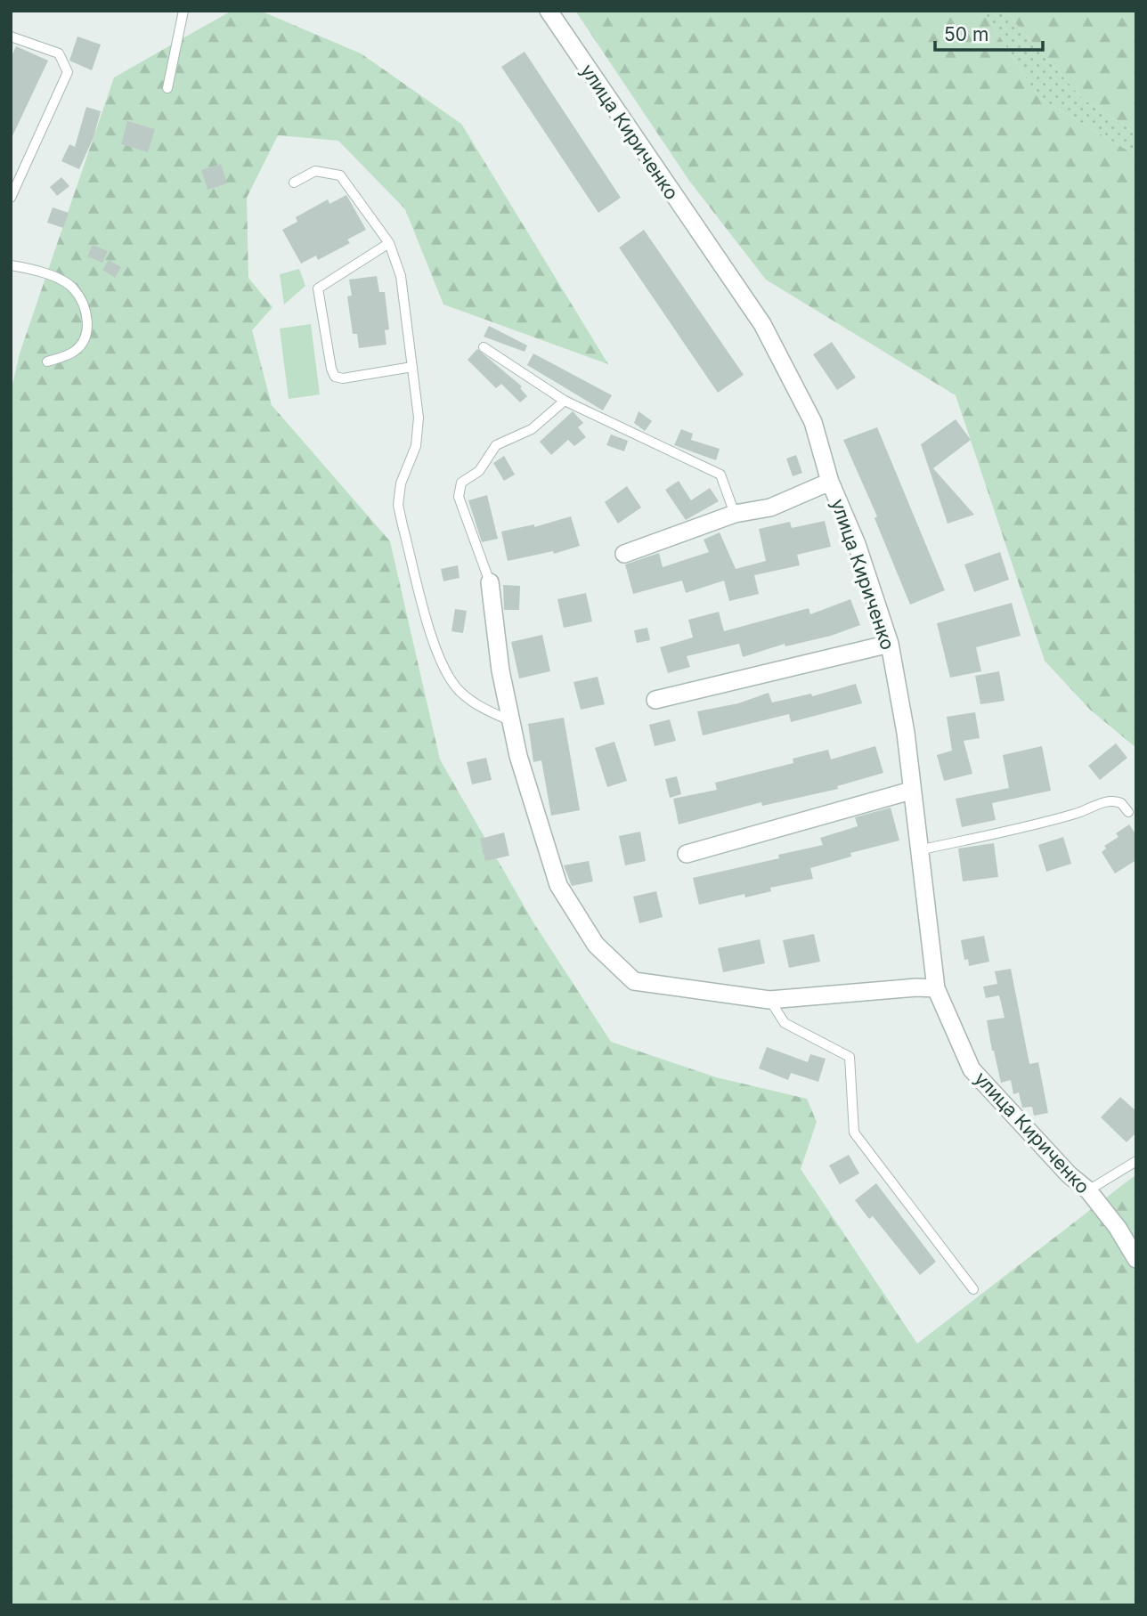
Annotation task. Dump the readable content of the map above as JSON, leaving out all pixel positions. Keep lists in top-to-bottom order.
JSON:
{
  "streets": {
    "street": ["улица Кириченко"]
  },
  "scale_bar": "50 m"
}
